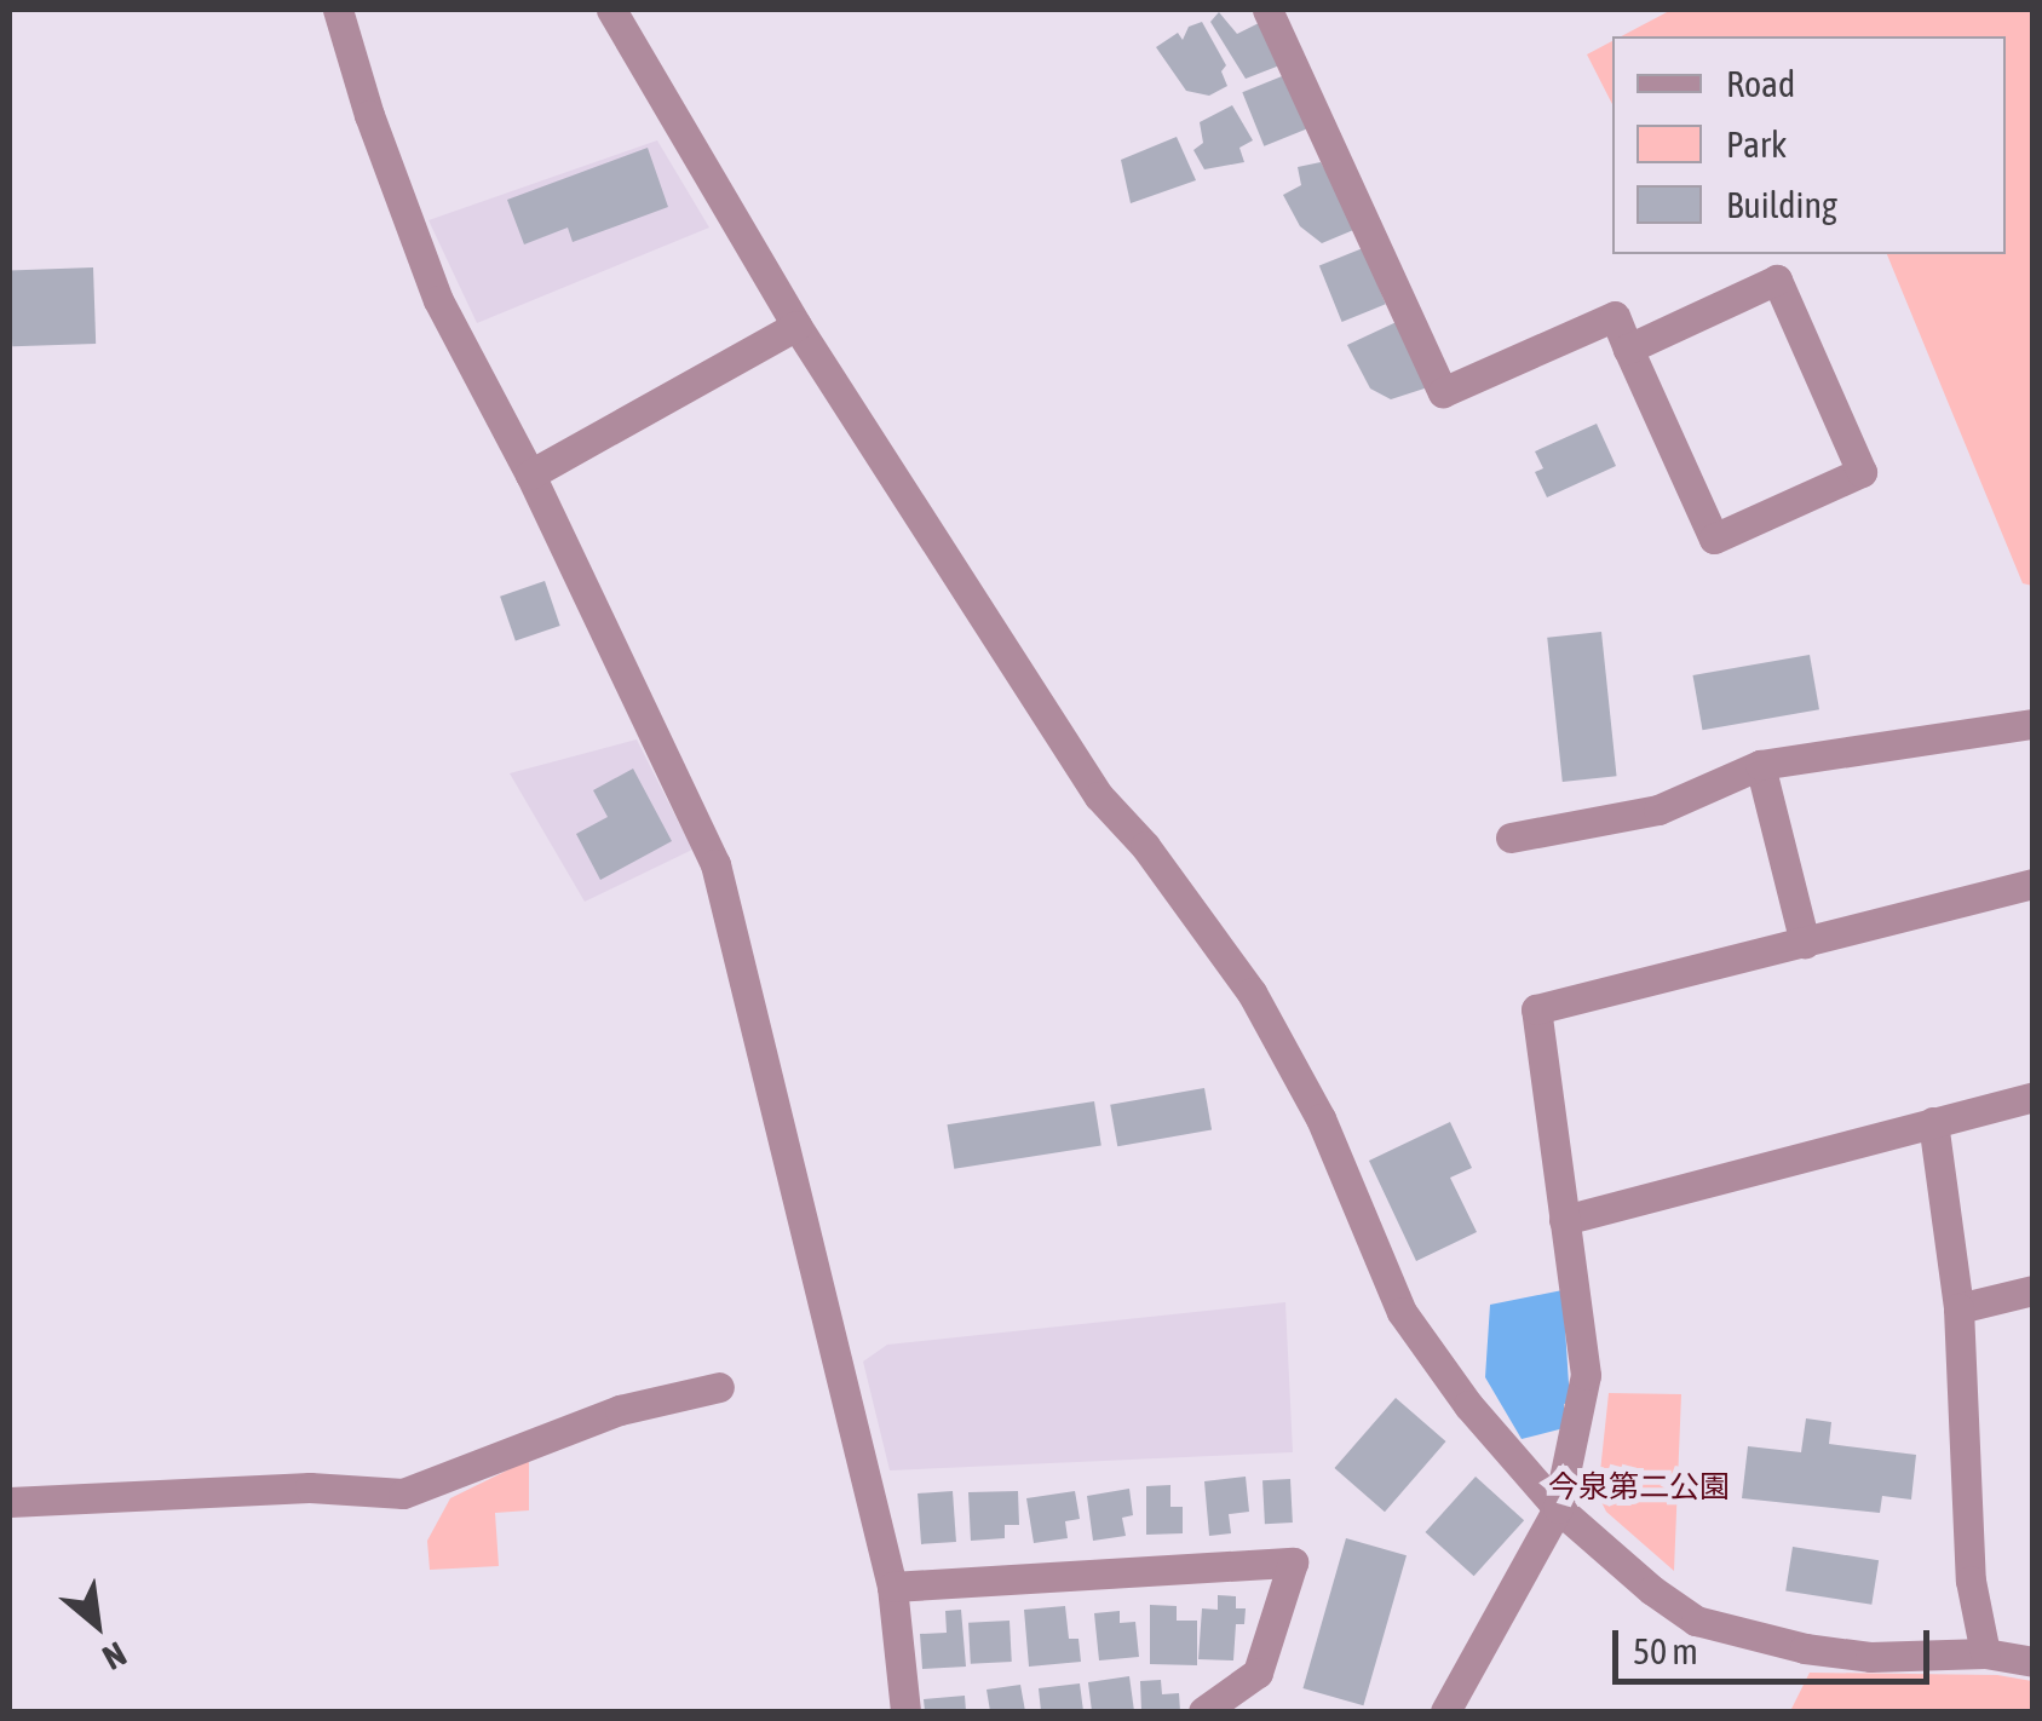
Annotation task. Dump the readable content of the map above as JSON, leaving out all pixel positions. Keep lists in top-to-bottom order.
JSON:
{
  "parks": ["今泉第二公園"],
  "legend": ["Road", "Park", "Building"],
  "scale_bar": "50 m",
  "north": "bottom right"
}
